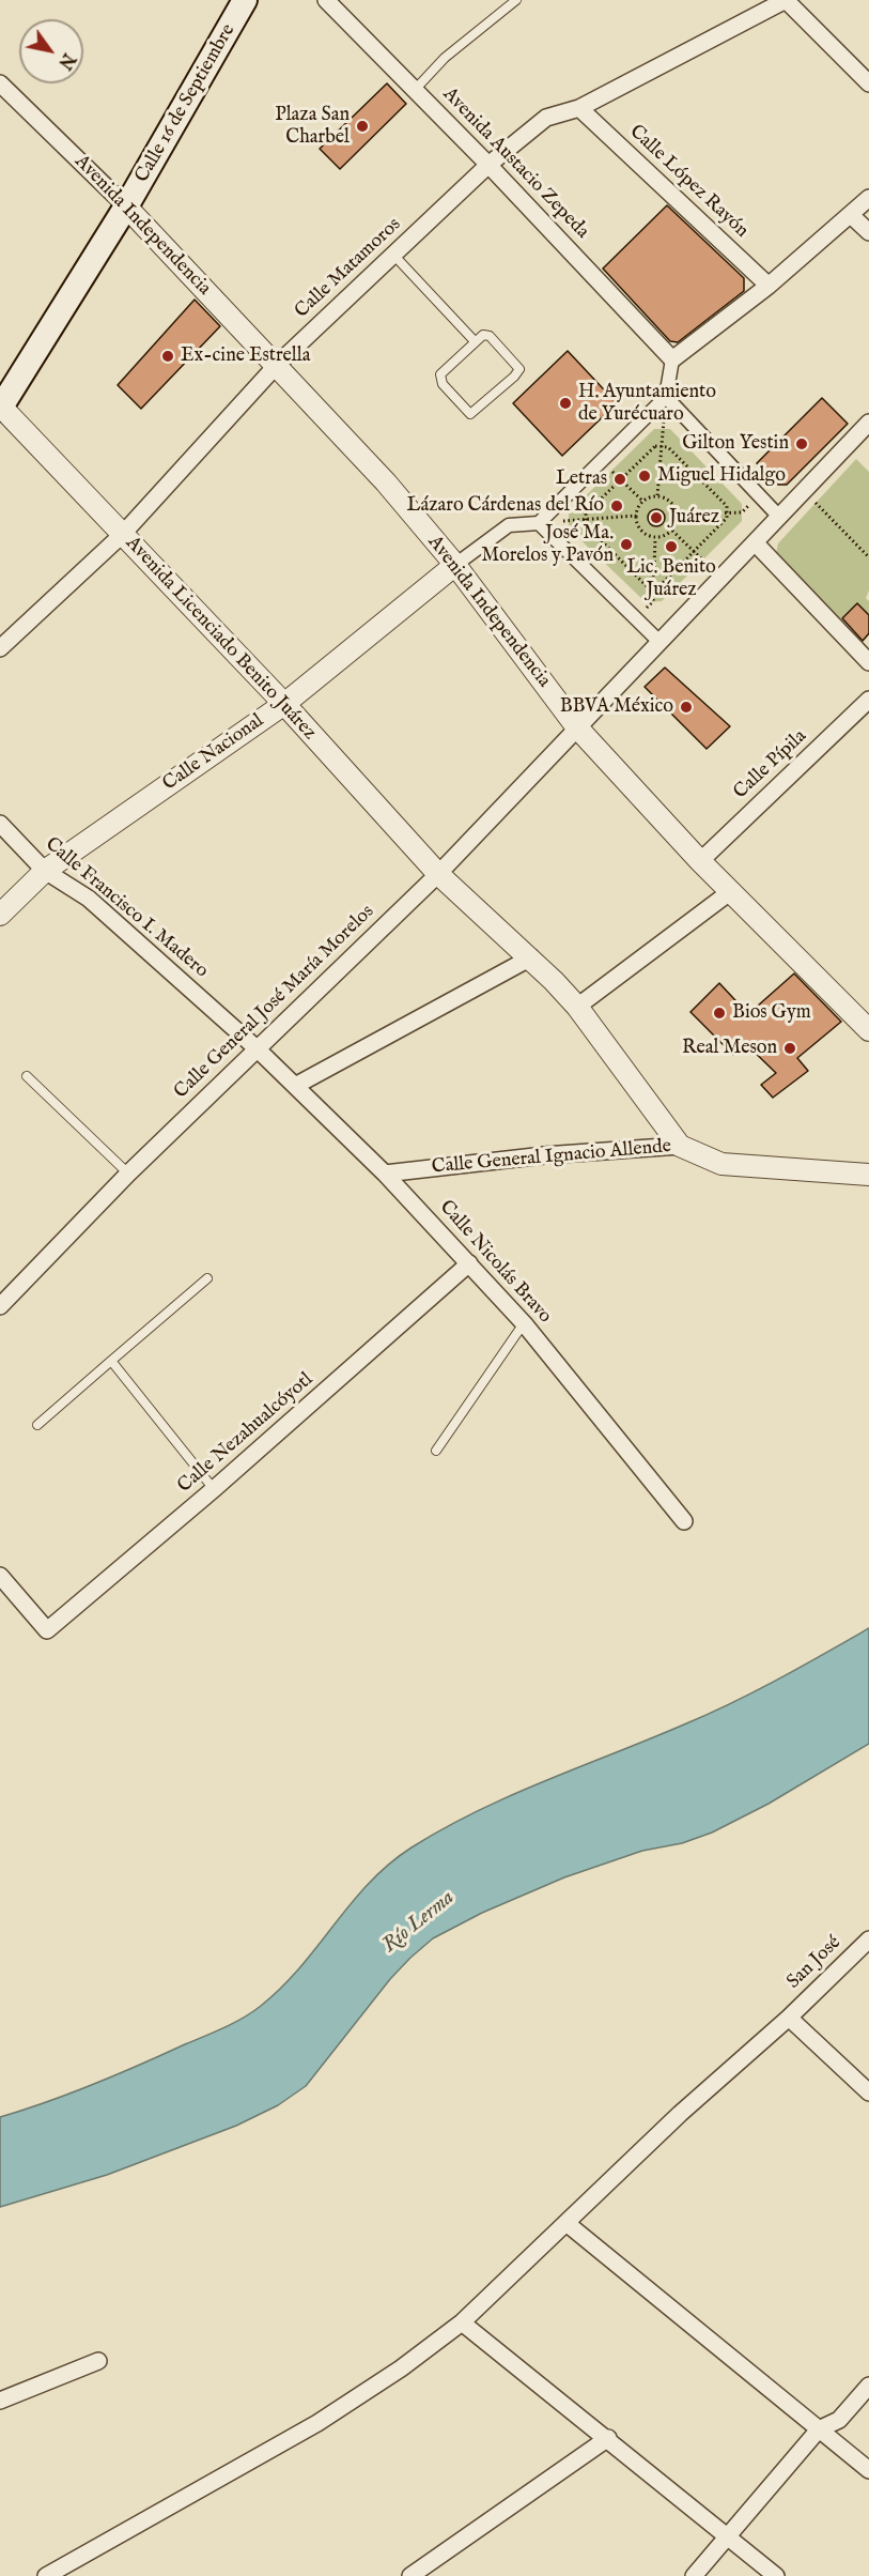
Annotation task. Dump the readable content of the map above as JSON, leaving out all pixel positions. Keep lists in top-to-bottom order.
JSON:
{
  "streets": {
    "main road": ["Calle 16 de Septiembre"],
    "street": [
      "Avenida Austacio Zepeda",
      "Calle López Rayón",
      "Avenida Independencia",
      "Calle Matamoros",
      "Avenida Licenciado Benito Juárez",
      "Calle Nacional",
      "Calle Pípila",
      "Calle Francisco I. Madero",
      "Calle General José María Morelos",
      "Calle General Ignacio Allende",
      "Calle Nicolás Bravo",
      "Calle Nezahualcóyotl",
      "San José"
    ]
  },
  "crossings": [
    ["Calle 16 de Septiembre", "Avenida Independencia"],
    ["Calle 16 de Septiembre", "Avenida Licenciado Benito Juárez"],
    ["Avenida Austacio Zepeda", "Calle Matamoros"],
    ["Calle López Rayón", "Calle Matamoros"],
    ["Avenida Independencia", "Calle Matamoros"],
    ["Avenida Independencia", "Calle Nacional"],
    ["Avenida Independencia", "Calle Pípila"],
    ["Avenida Independencia", "Calle General José María Morelos"],
    ["Calle Matamoros", "Avenida Licenciado Benito Juárez"],
    ["Avenida Licenciado Benito Juárez", "Calle Nacional"],
    ["Avenida Licenciado Benito Juárez", "Calle General José María Morelos"],
    ["Avenida Licenciado Benito Juárez", "Calle General Ignacio Allende"],
    ["Calle Nacional", "Calle Francisco I. Madero"],
    ["Calle Francisco I. Madero", "Calle General José María Morelos"],
    ["Calle Francisco I. Madero", "Calle Nicolás Bravo"],
    ["Calle General José María Morelos", "Calle Nicolás Bravo"],
    ["Calle General Ignacio Allende", "Calle Nicolás Bravo"],
    ["Calle Nicolás Bravo", "Calle Nezahualcóyotl"]
  ],
  "water": ["Río Lerma"],
  "places": [
    "Plaza San Charbel",
    "Ex-cine Estrella",
    "H. Ayuntamiento de Yurécuaro",
    "Gilton Yestin",
    "Miguel Hidalgo",
    "Letras",
    "Lázaro Cárdenas del Río",
    "Juárez",
    "José Ma. Morelos y Pavón",
    "Lic. Benito Juárez",
    "BBVA México",
    "Bios Gym",
    "Real Meson"
  ],
  "north": "bottom right"
}
